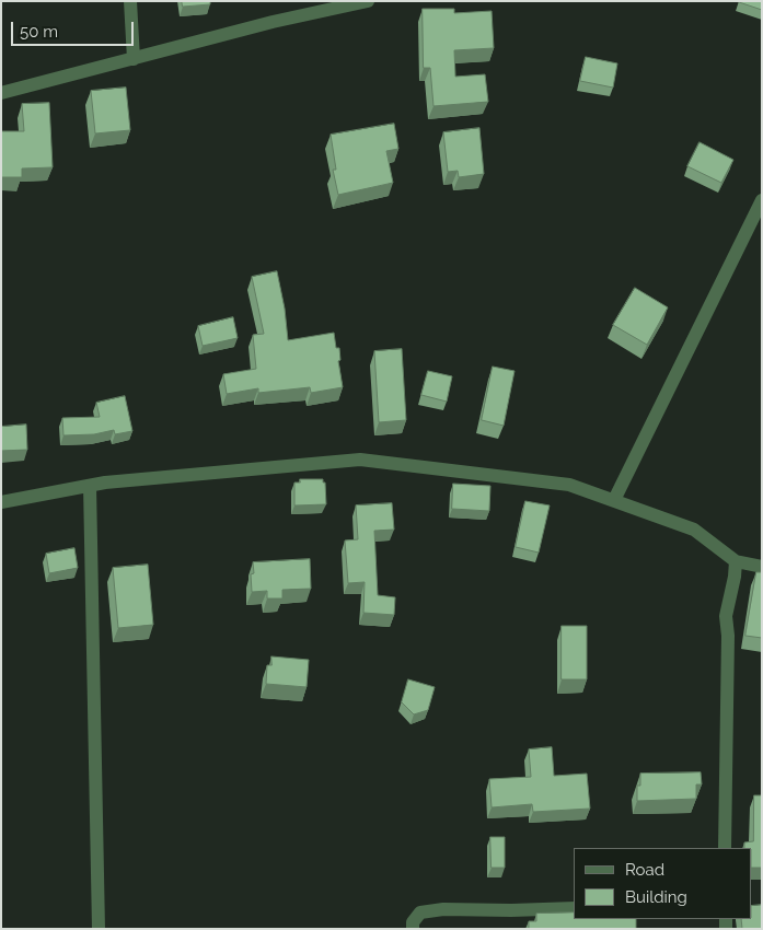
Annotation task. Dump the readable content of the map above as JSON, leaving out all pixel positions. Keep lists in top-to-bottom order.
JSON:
{
  "legend": ["Road", "Building"],
  "scale_bar": "50 m"
}
